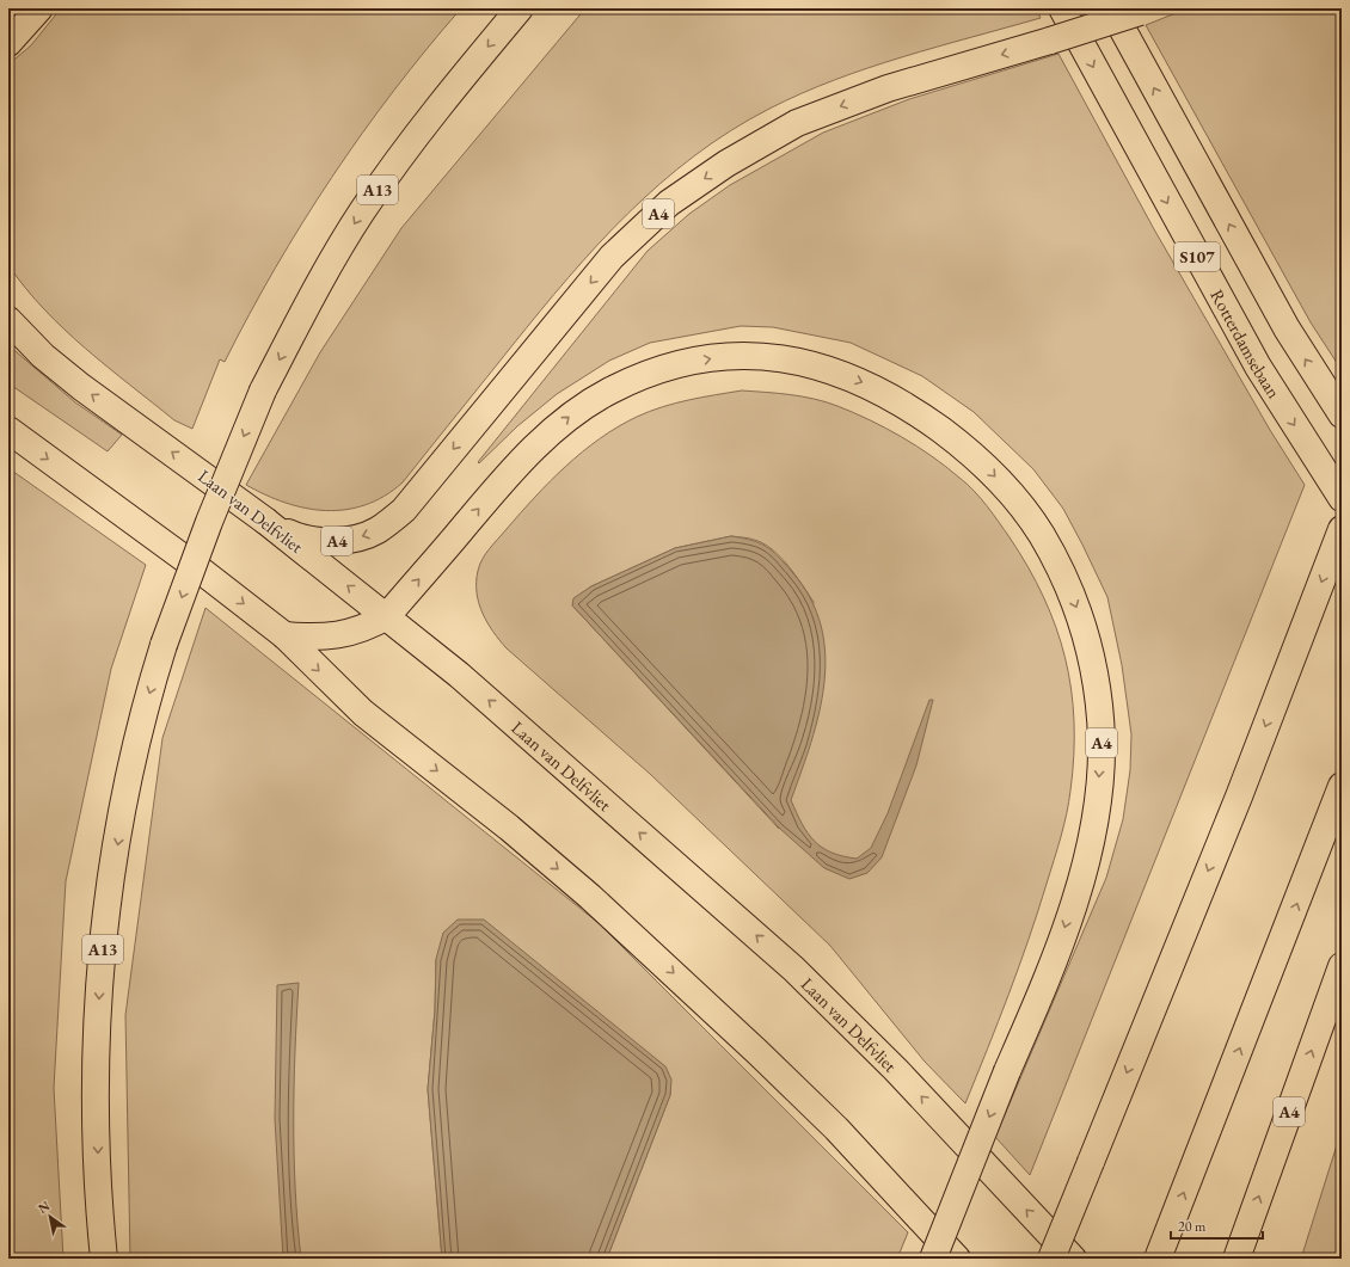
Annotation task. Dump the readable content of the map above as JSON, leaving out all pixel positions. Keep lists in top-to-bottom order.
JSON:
{
  "streets": {
    "main road": [
      "A13",
      "A4",
      "S107",
      "Rotterdamsebaan",
      "Laan van Delfvliet"
    ]
  },
  "crossings": [
    ["A4", "Laan van Delfvliet"]
  ],
  "scale_bar": "20 m",
  "north": "top left"
}
